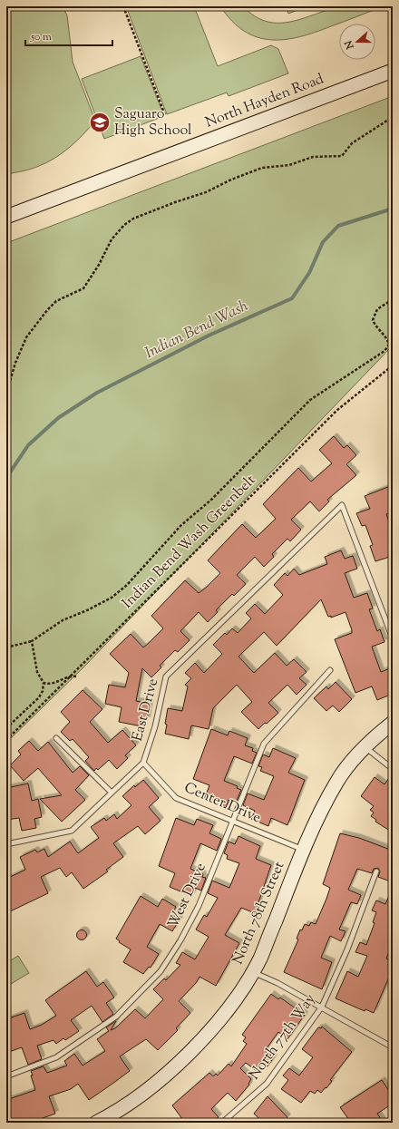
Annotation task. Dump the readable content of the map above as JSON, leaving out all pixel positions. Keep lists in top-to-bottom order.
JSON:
{
  "streets": {
    "street": ["North Hayden Road", "North 78th Street"],
    "lane": [
      "East Drive",
      "Center Drive",
      "West Drive",
      "North 77th Way"
    ],
    "path": ["Indian Bend Wash Greenbelt"]
  },
  "crossings": [
    ["East Drive", "Center Drive"],
    ["Center Drive", "West Drive"],
    ["Center Drive", "North 78th Street"]
  ],
  "water": ["Indian Bend Wash"],
  "places": {
    "school or university": ["Saguaro High School"]
  },
  "scale_bar": "50 m",
  "north": "left"
}
